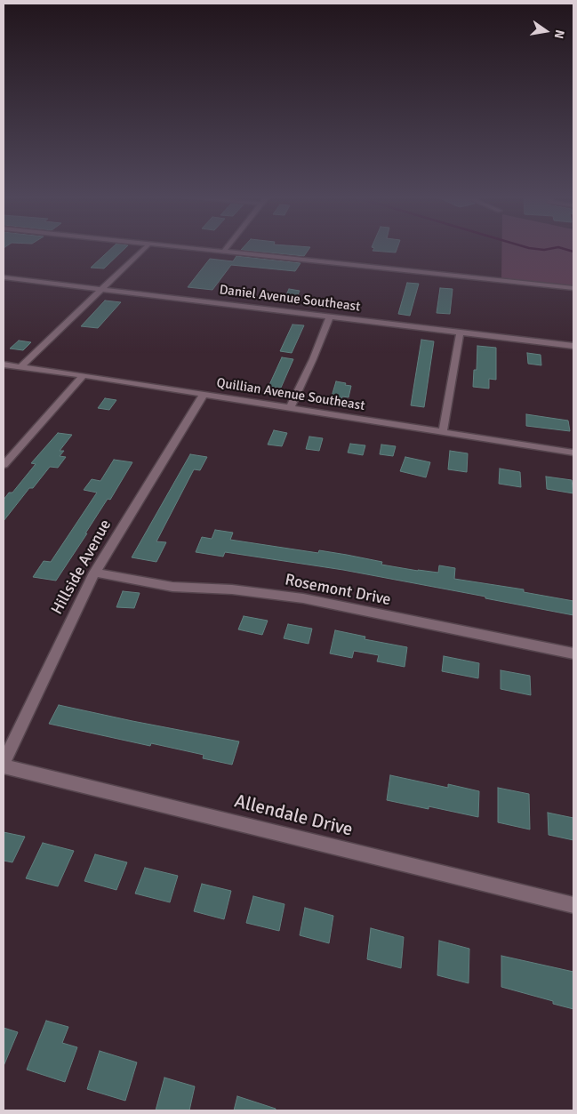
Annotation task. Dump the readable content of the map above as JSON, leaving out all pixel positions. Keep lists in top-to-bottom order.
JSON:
{
  "streets": {
    "street": [
      "Daniel Avenue Southeast",
      "Quillian Avenue Southeast",
      "Hillside Avenue",
      "Rosemont Drive",
      "Allendale Drive"
    ]
  },
  "crossings": [
    ["Quillian Avenue Southeast", "Hillside Avenue"],
    ["Hillside Avenue", "Rosemont Drive"]
  ],
  "north": "right"
}
